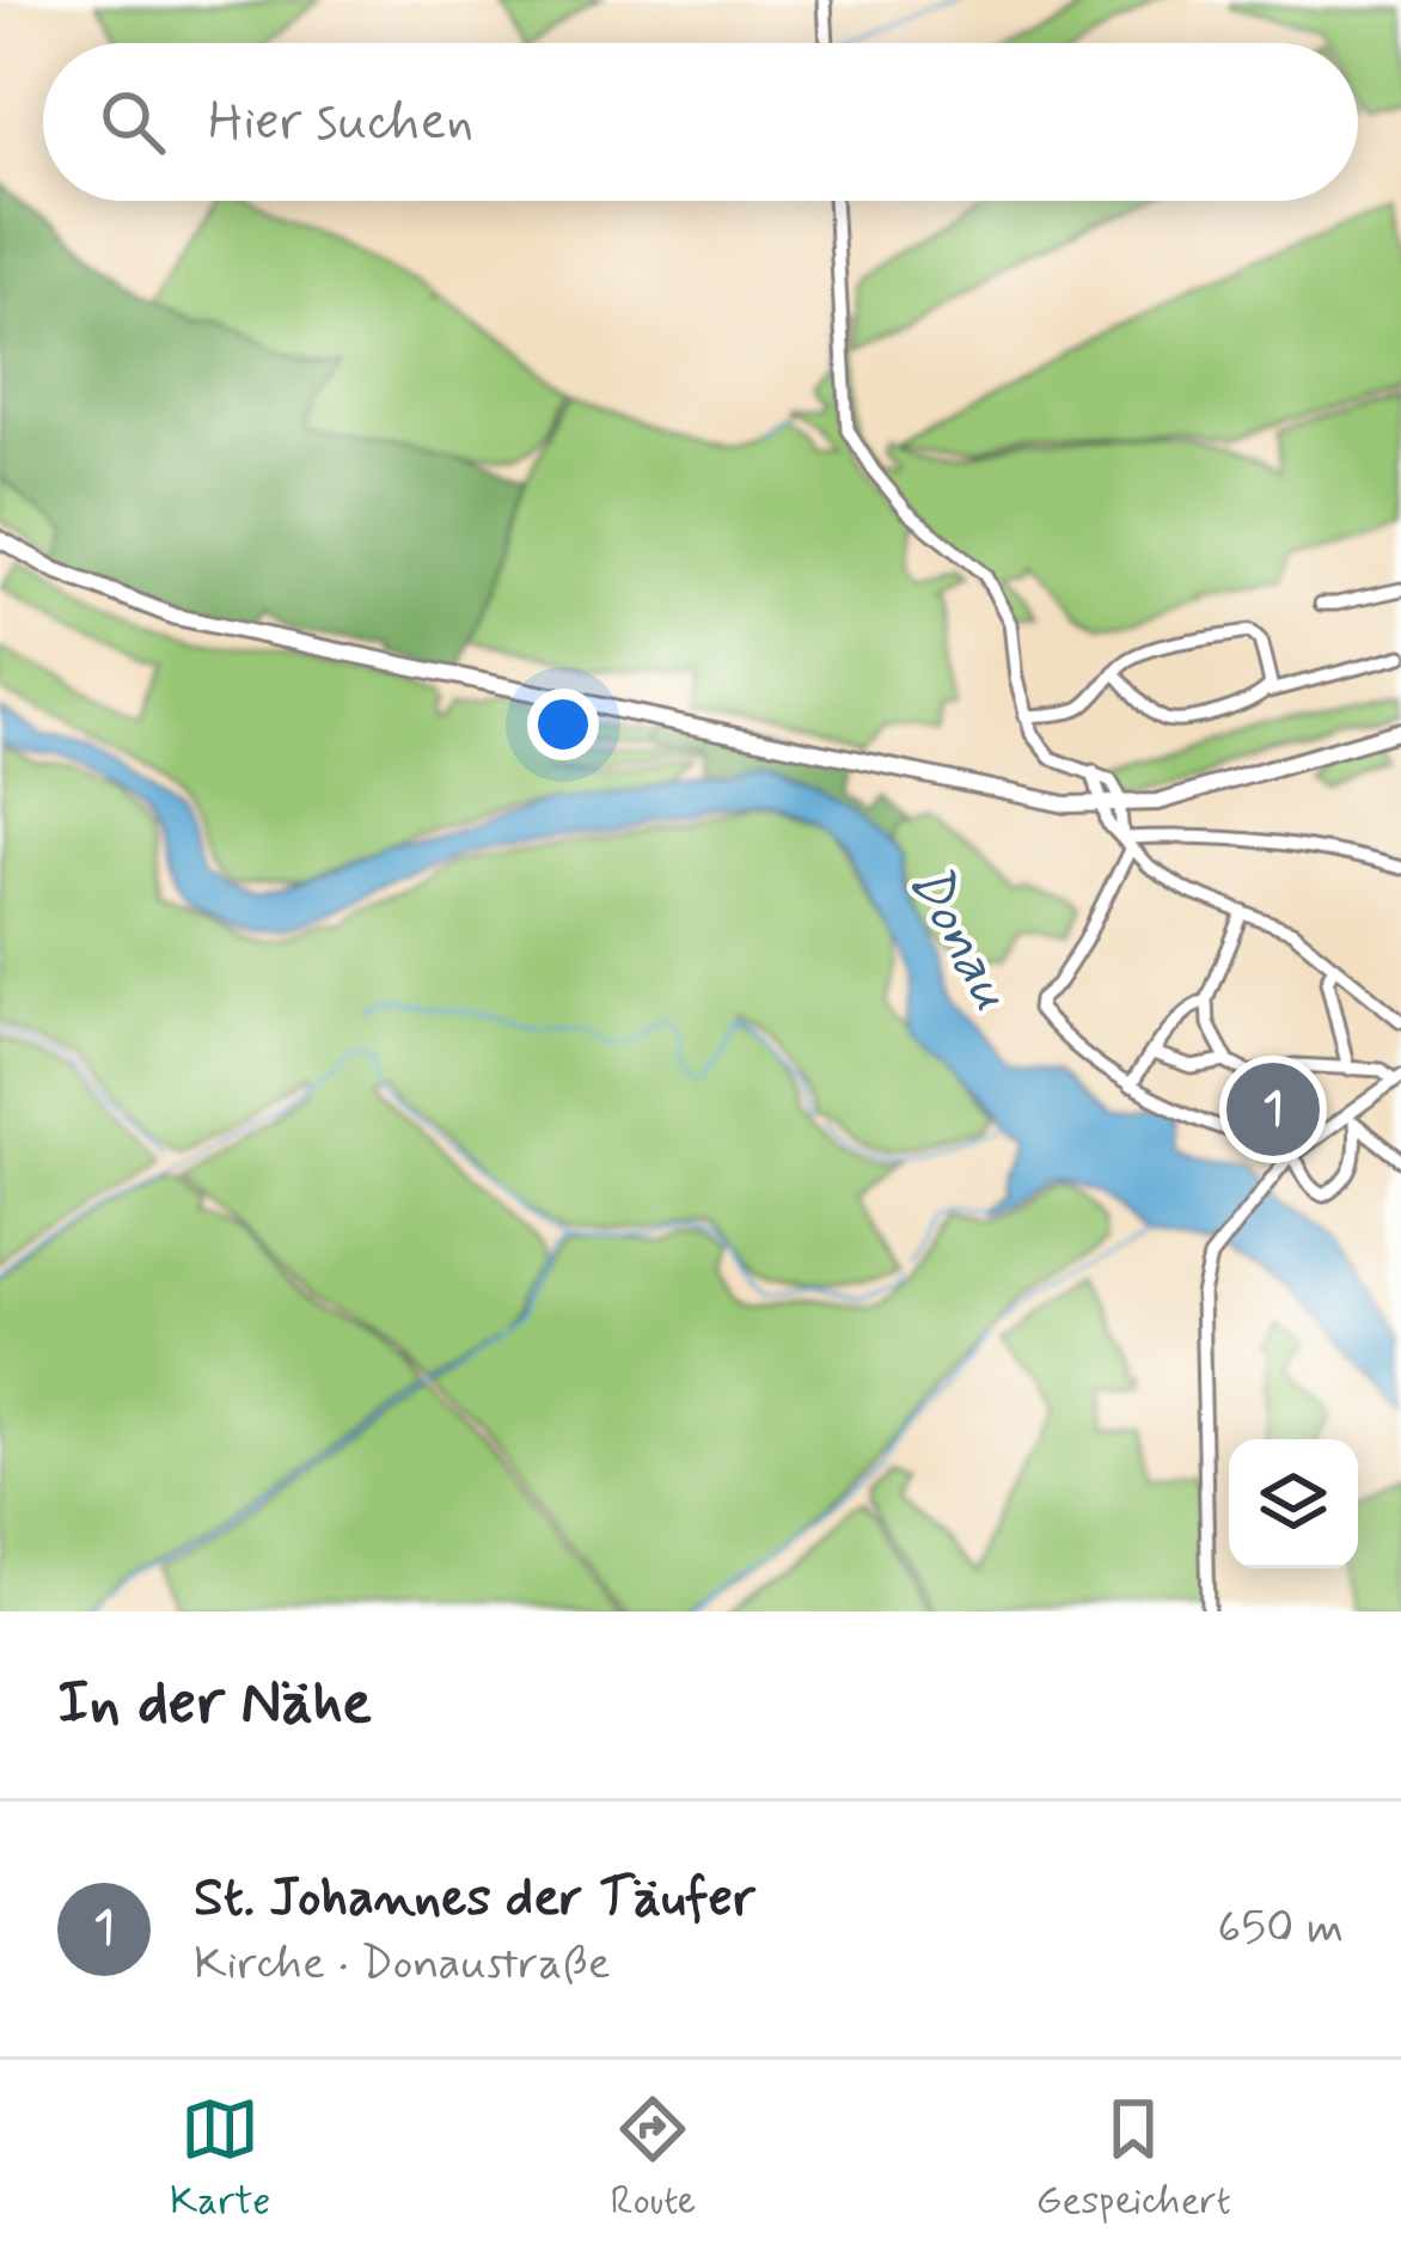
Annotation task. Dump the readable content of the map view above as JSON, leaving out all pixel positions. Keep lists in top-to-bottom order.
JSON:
{
  "water": ["Donau"],
  "page": {
    "search": "Hier suchen",
    "pins": "1",
    "heading": "In der Nähe",
    "list": [
      {
        "mark": "1",
        "name": "St. Johannes der Täufer",
        "note": "Kirche · Donaustraße",
        "value": "650 m"
      }
    ],
    "nav": ["Karte", "Route", "Gespeichert"]
  }
}
